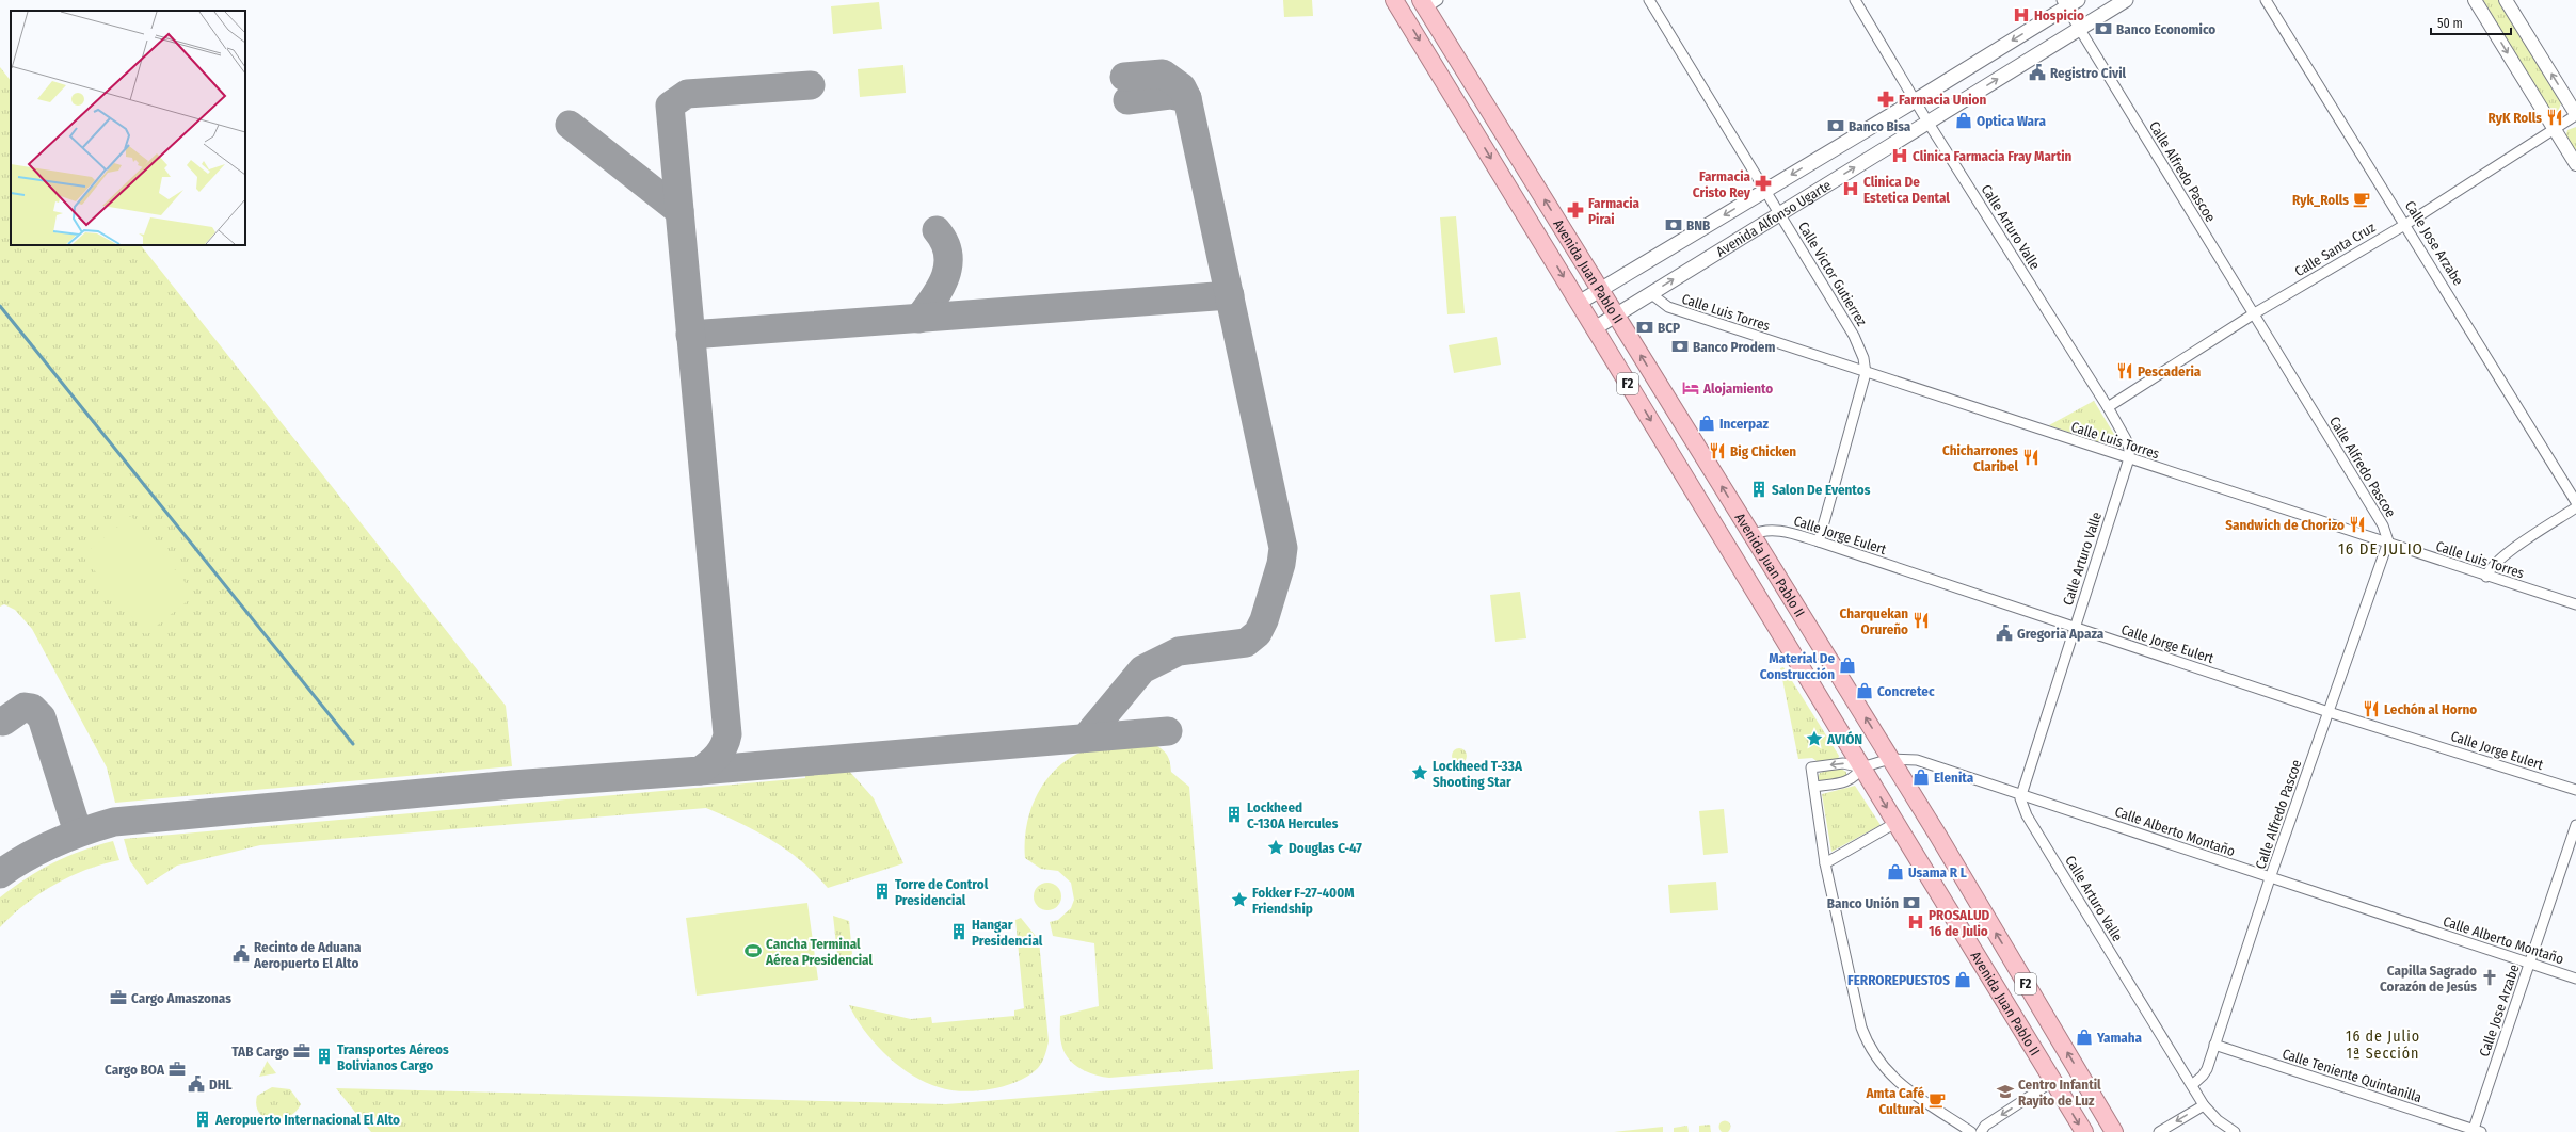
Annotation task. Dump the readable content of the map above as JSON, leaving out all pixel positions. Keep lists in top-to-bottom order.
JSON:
{
  "streets": {
    "highway": ["Avenida Juan Pablo II", "F2"],
    "main road": ["Avenida Alfonso Ugarte"],
    "street": [
      "Calle Alfredo Pascoe",
      "Calle Arturo Valle",
      "Calle Jose Arzabe",
      "Calle Santa Cruz",
      "Calle Victor Gutierrez",
      "Calle Luis Torres",
      "Calle Jorge Eulert",
      "Calle Alberto Montaño",
      "Calle Teniente Quintanilla"
    ]
  },
  "crossings": [
    ["Calle Alfredo Pascoe", "Avenida Alfonso Ugarte"],
    ["Calle Alfredo Pascoe", "Calle Arturo Valle"],
    ["Calle Alfredo Pascoe", "Calle Santa Cruz"],
    ["Calle Alfredo Pascoe", "Calle Luis Torres"],
    ["Calle Alfredo Pascoe", "Calle Jorge Eulert"],
    ["Calle Alfredo Pascoe", "Calle Alberto Montaño"],
    ["Calle Alfredo Pascoe", "Calle Teniente Quintanilla"],
    ["Avenida Alfonso Ugarte", "Calle Arturo Valle"],
    ["Avenida Alfonso Ugarte", "Avenida Juan Pablo II"],
    ["Avenida Alfonso Ugarte", "Calle Victor Gutierrez"],
    ["Avenida Alfonso Ugarte", "Calle Luis Torres"],
    ["Calle Arturo Valle", "Calle Santa Cruz"],
    ["Calle Arturo Valle", "Calle Luis Torres"],
    ["Calle Arturo Valle", "Calle Jorge Eulert"],
    ["Calle Arturo Valle", "Calle Alberto Montaño"],
    ["Calle Jose Arzabe", "Calle Santa Cruz"],
    ["Calle Jose Arzabe", "Calle Alberto Montaño"],
    ["Calle Jose Arzabe", "Calle Teniente Quintanilla"],
    ["Avenida Juan Pablo II", "Calle Jorge Eulert"],
    ["Avenida Juan Pablo II", "Calle Alberto Montaño"],
    ["Calle Victor Gutierrez", "Calle Luis Torres"],
    ["Calle Victor Gutierrez", "Calle Jorge Eulert"]
  ],
  "districts": ["16 DE JULIO", "16 de Julio 1ª Sección"],
  "places": {
    "hospital": [
      "Hospicio",
      "Clinica Farmacia Fray Martin",
      "Clinica De Estetica Dental",
      "PROSALUD 16 de Julio"
    ],
    "bank": [
      "Banco Economico",
      "Banco Bisa",
      "BNB",
      "BCP",
      "Banco Prodem",
      "Banco Unión"
    ],
    "public building": [
      "Registro Civil",
      "Gregoria Apaza",
      "Recinto de Aduana Aeropuerto El Alto",
      "DHL"
    ],
    "pharmacy": ["Farmacia Union", "Farmacia Cristo Rey", "Farmacia Pirai"],
    "restaurant": [
      "RyK Rolls",
      "Pescaderia",
      "Big Chicken",
      "Chicharrones Claribel",
      "Sandwich de Chorizo",
      "Charquekan Orureño",
      "Lechón al Horno"
    ],
    "shop": [
      "Optica Wara",
      "Incerpaz",
      "Material De Construcción",
      "Concretec",
      "Elenita",
      "Usama R L",
      "FERROREPUESTOS",
      "Yamaha"
    ],
    "cafe": ["Ryk_Rolls", "Amta Café Cultural"],
    "hotel": ["Alojamiento"],
    "building": [
      "Salon De Eventos",
      "Lockheed C-130A Hercules",
      "Torre de Control Presidencial",
      "Hangar Presidencial",
      "Transportes Aéreos Bolivianos Cargo",
      "Aeropuerto Internacional El Alto"
    ],
    "place": [
      "AVIÓN",
      "Lockheed T-33A Shooting Star",
      "Douglas C-47",
      "Fokker F-27-400M Friendship"
    ],
    "sports": ["Cancha Terminal Aérea Presidencial"],
    "church": ["Capilla Sagrado Corazón de Jesús"],
    "office": ["Cargo Amaszonas", "TAB Cargo", "Cargo BOA"],
    "school or university": ["Centro Infantil Rayito de Luz"]
  },
  "scale_bar": "50 m"
}
